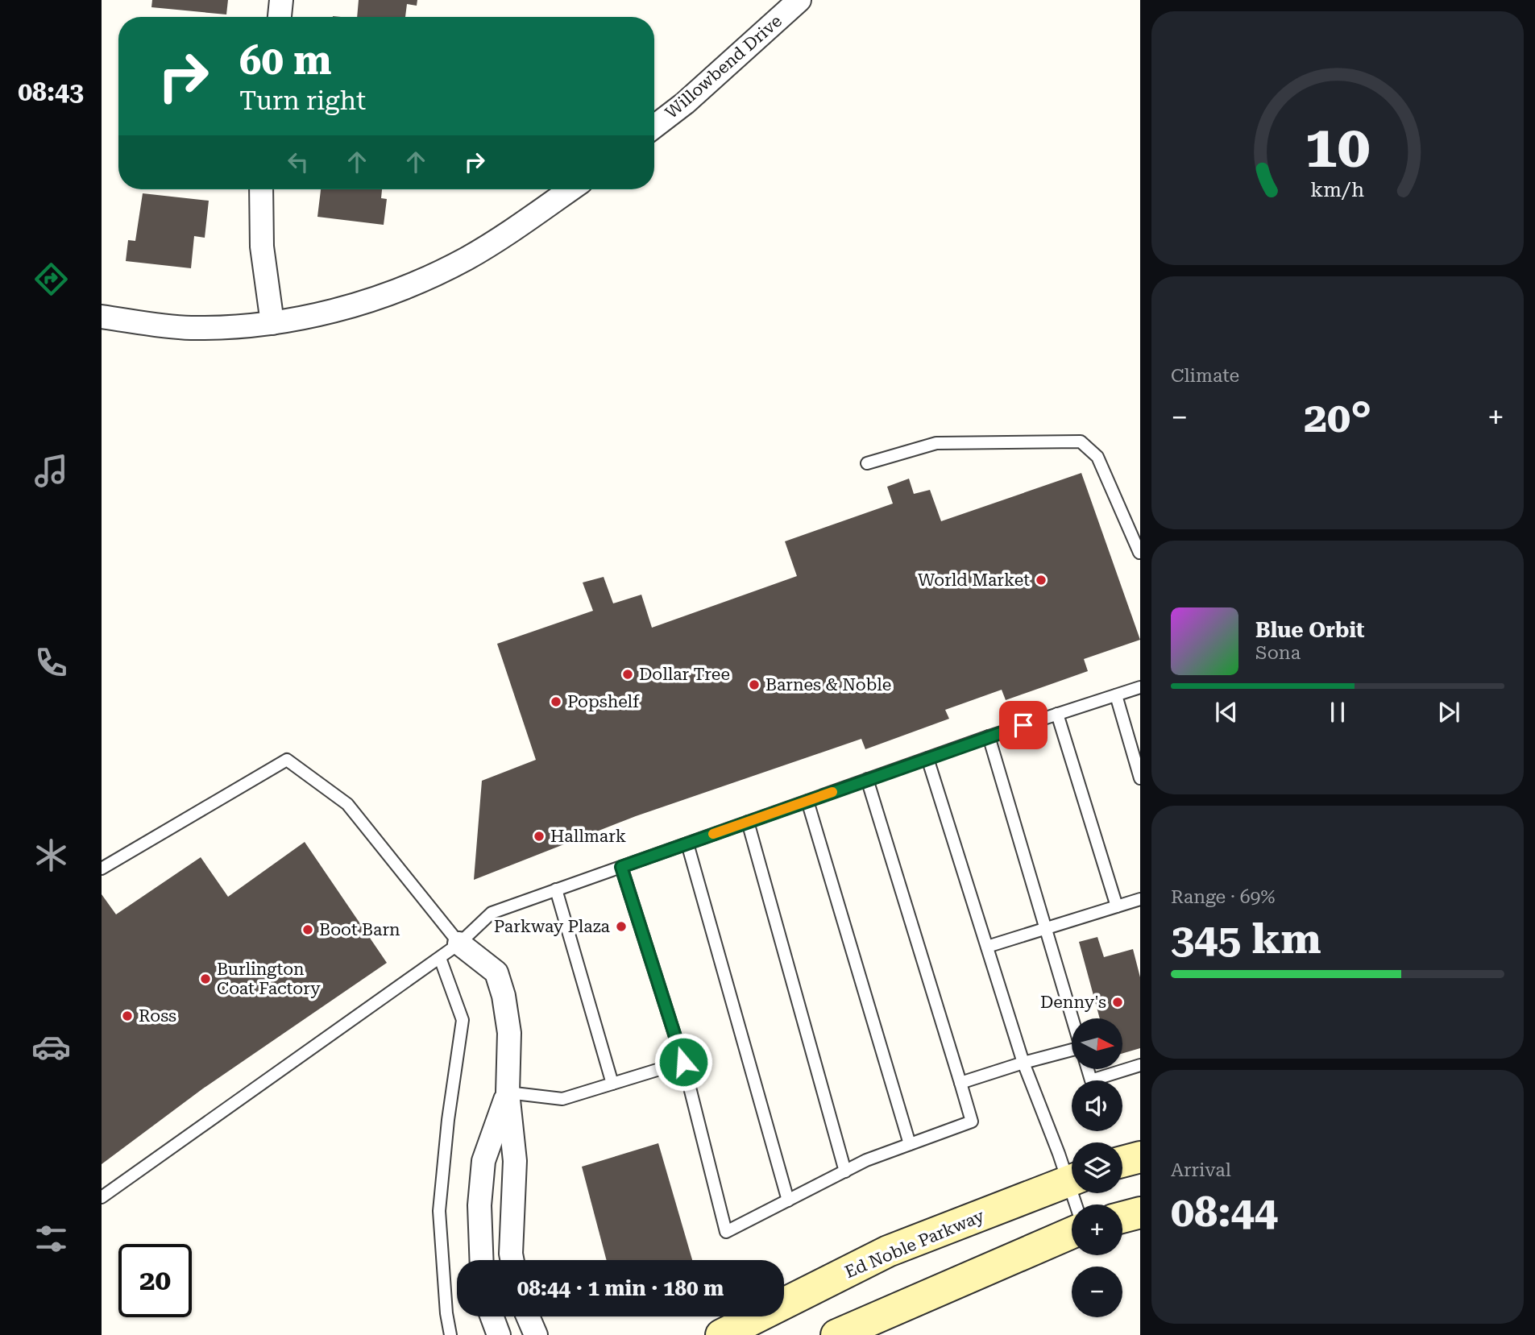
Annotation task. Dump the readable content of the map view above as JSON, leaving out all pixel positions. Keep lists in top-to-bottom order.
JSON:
{
  "streets": {
    "main road": ["Ed Noble Parkway"],
    "street": ["Willowbend Drive"]
  },
  "places": [
    "World Market",
    "Dollar Tree",
    "Barnes & Noble",
    "Popshelf",
    "Hallmark",
    "Parkway Plaza",
    "Boot Barn",
    "Burlington Coat Factory",
    "Denny's",
    "Ross"
  ],
  "north": "right",
  "page": {
    "tabs": "08:43",
    "turn": ["60 m", "Turn right"],
    "tile": [
      "Climate",
      ["Range · 69%", "345 km"],
      ["Arrival", "08:44"]
    ],
    "heat": ["−", "20°", "+"],
    "song": ["Blue Orbit", "Sona"],
    "map_buttons": ["+", "−"],
    "limit": "20",
    "trip": "08:44 · 1 min · 180 m",
    "gauge": ["10", "km/h"]
  }
}
